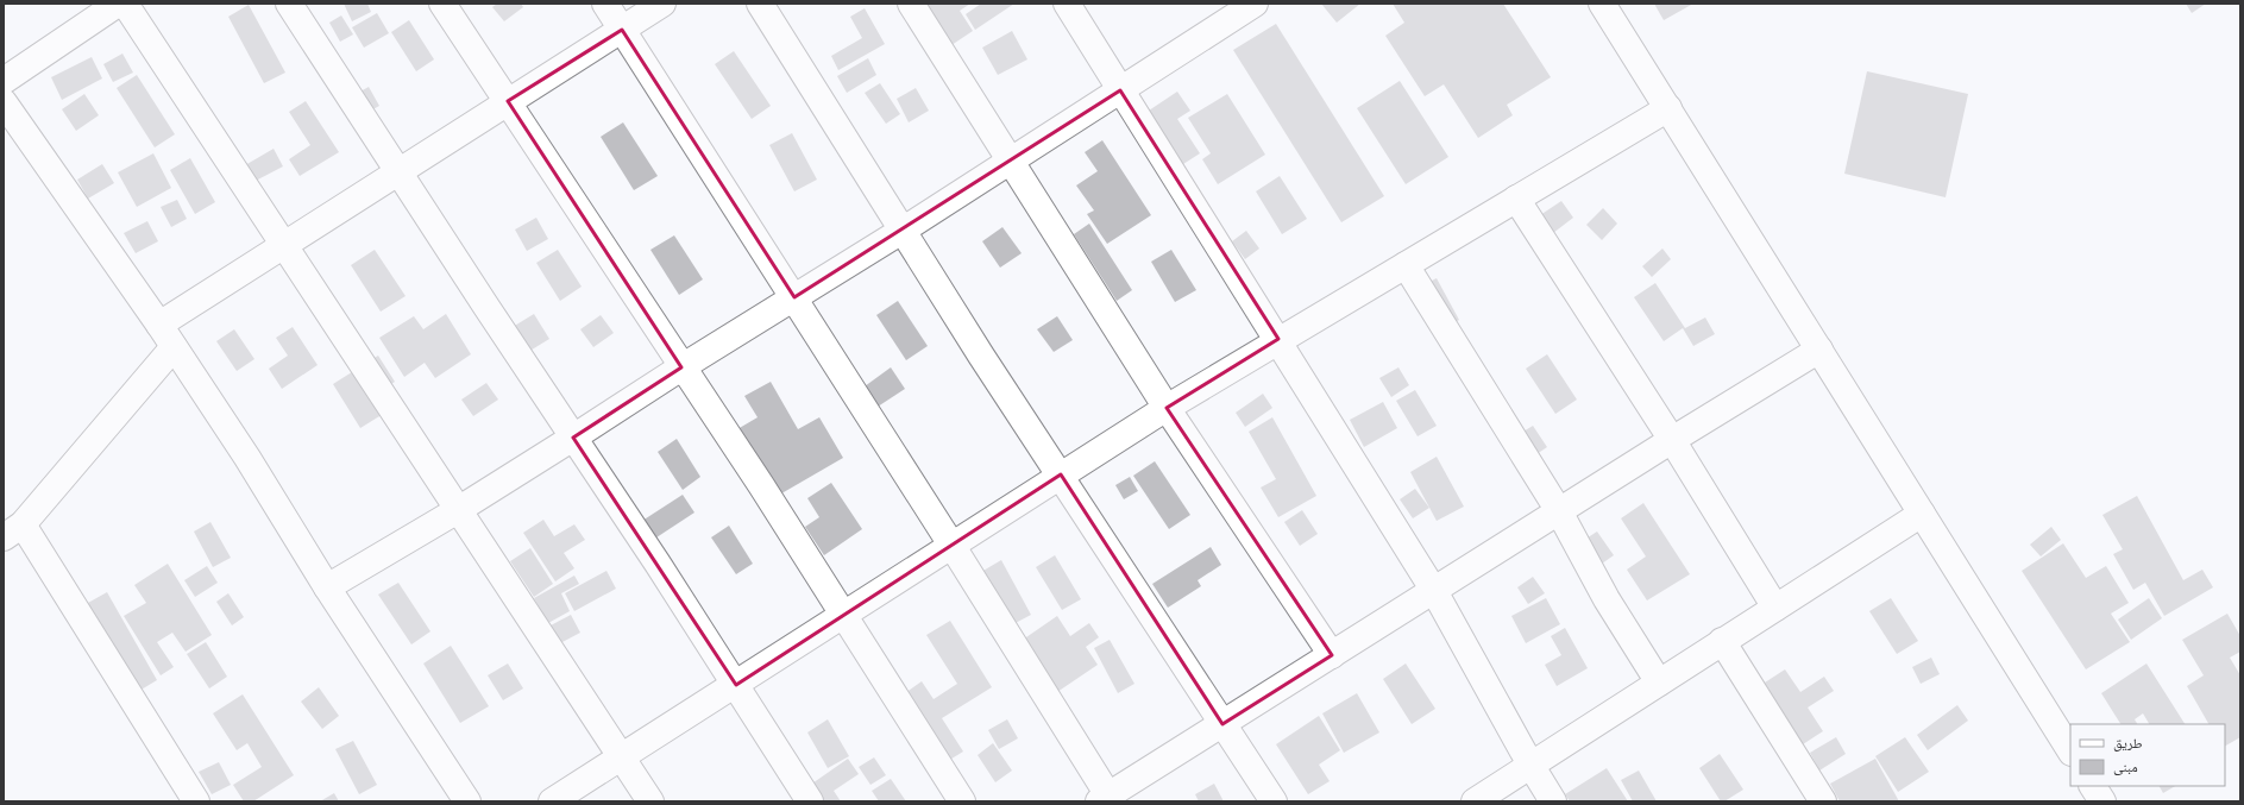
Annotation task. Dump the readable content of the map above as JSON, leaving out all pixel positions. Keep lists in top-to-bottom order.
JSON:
{
  "legend": ["طريق", "مبنى"]
}
